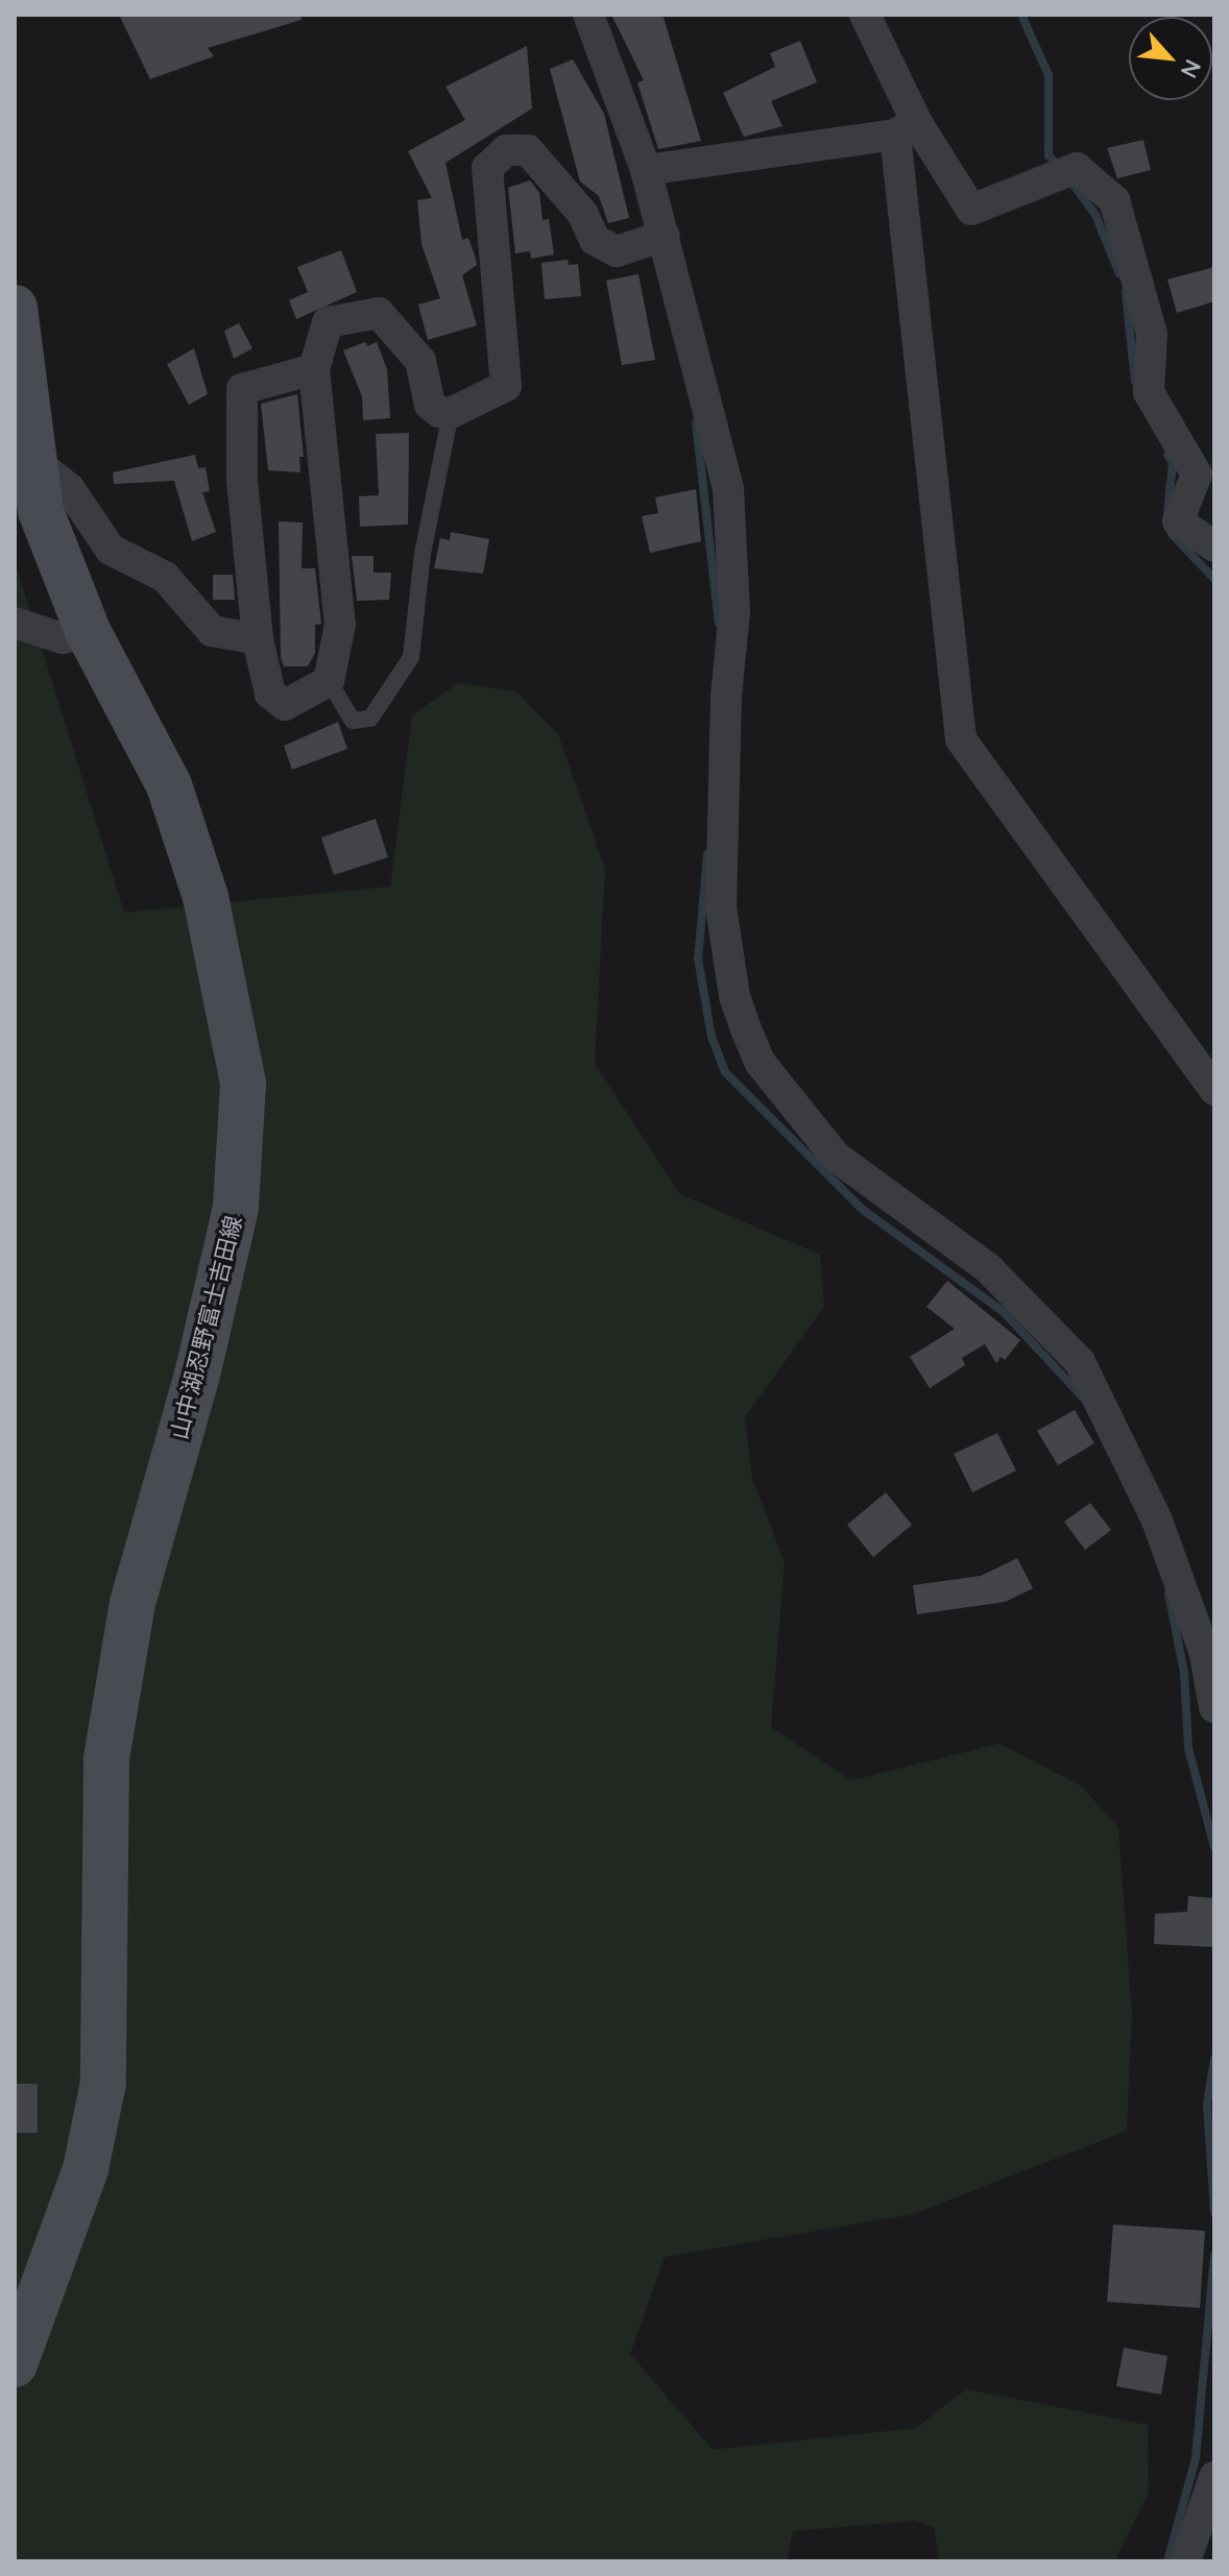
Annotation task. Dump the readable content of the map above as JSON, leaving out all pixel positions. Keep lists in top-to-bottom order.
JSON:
{
  "streets": {
    "main road": ["山中湖忍野富士吉田線"]
  },
  "north": "bottom right"
}
